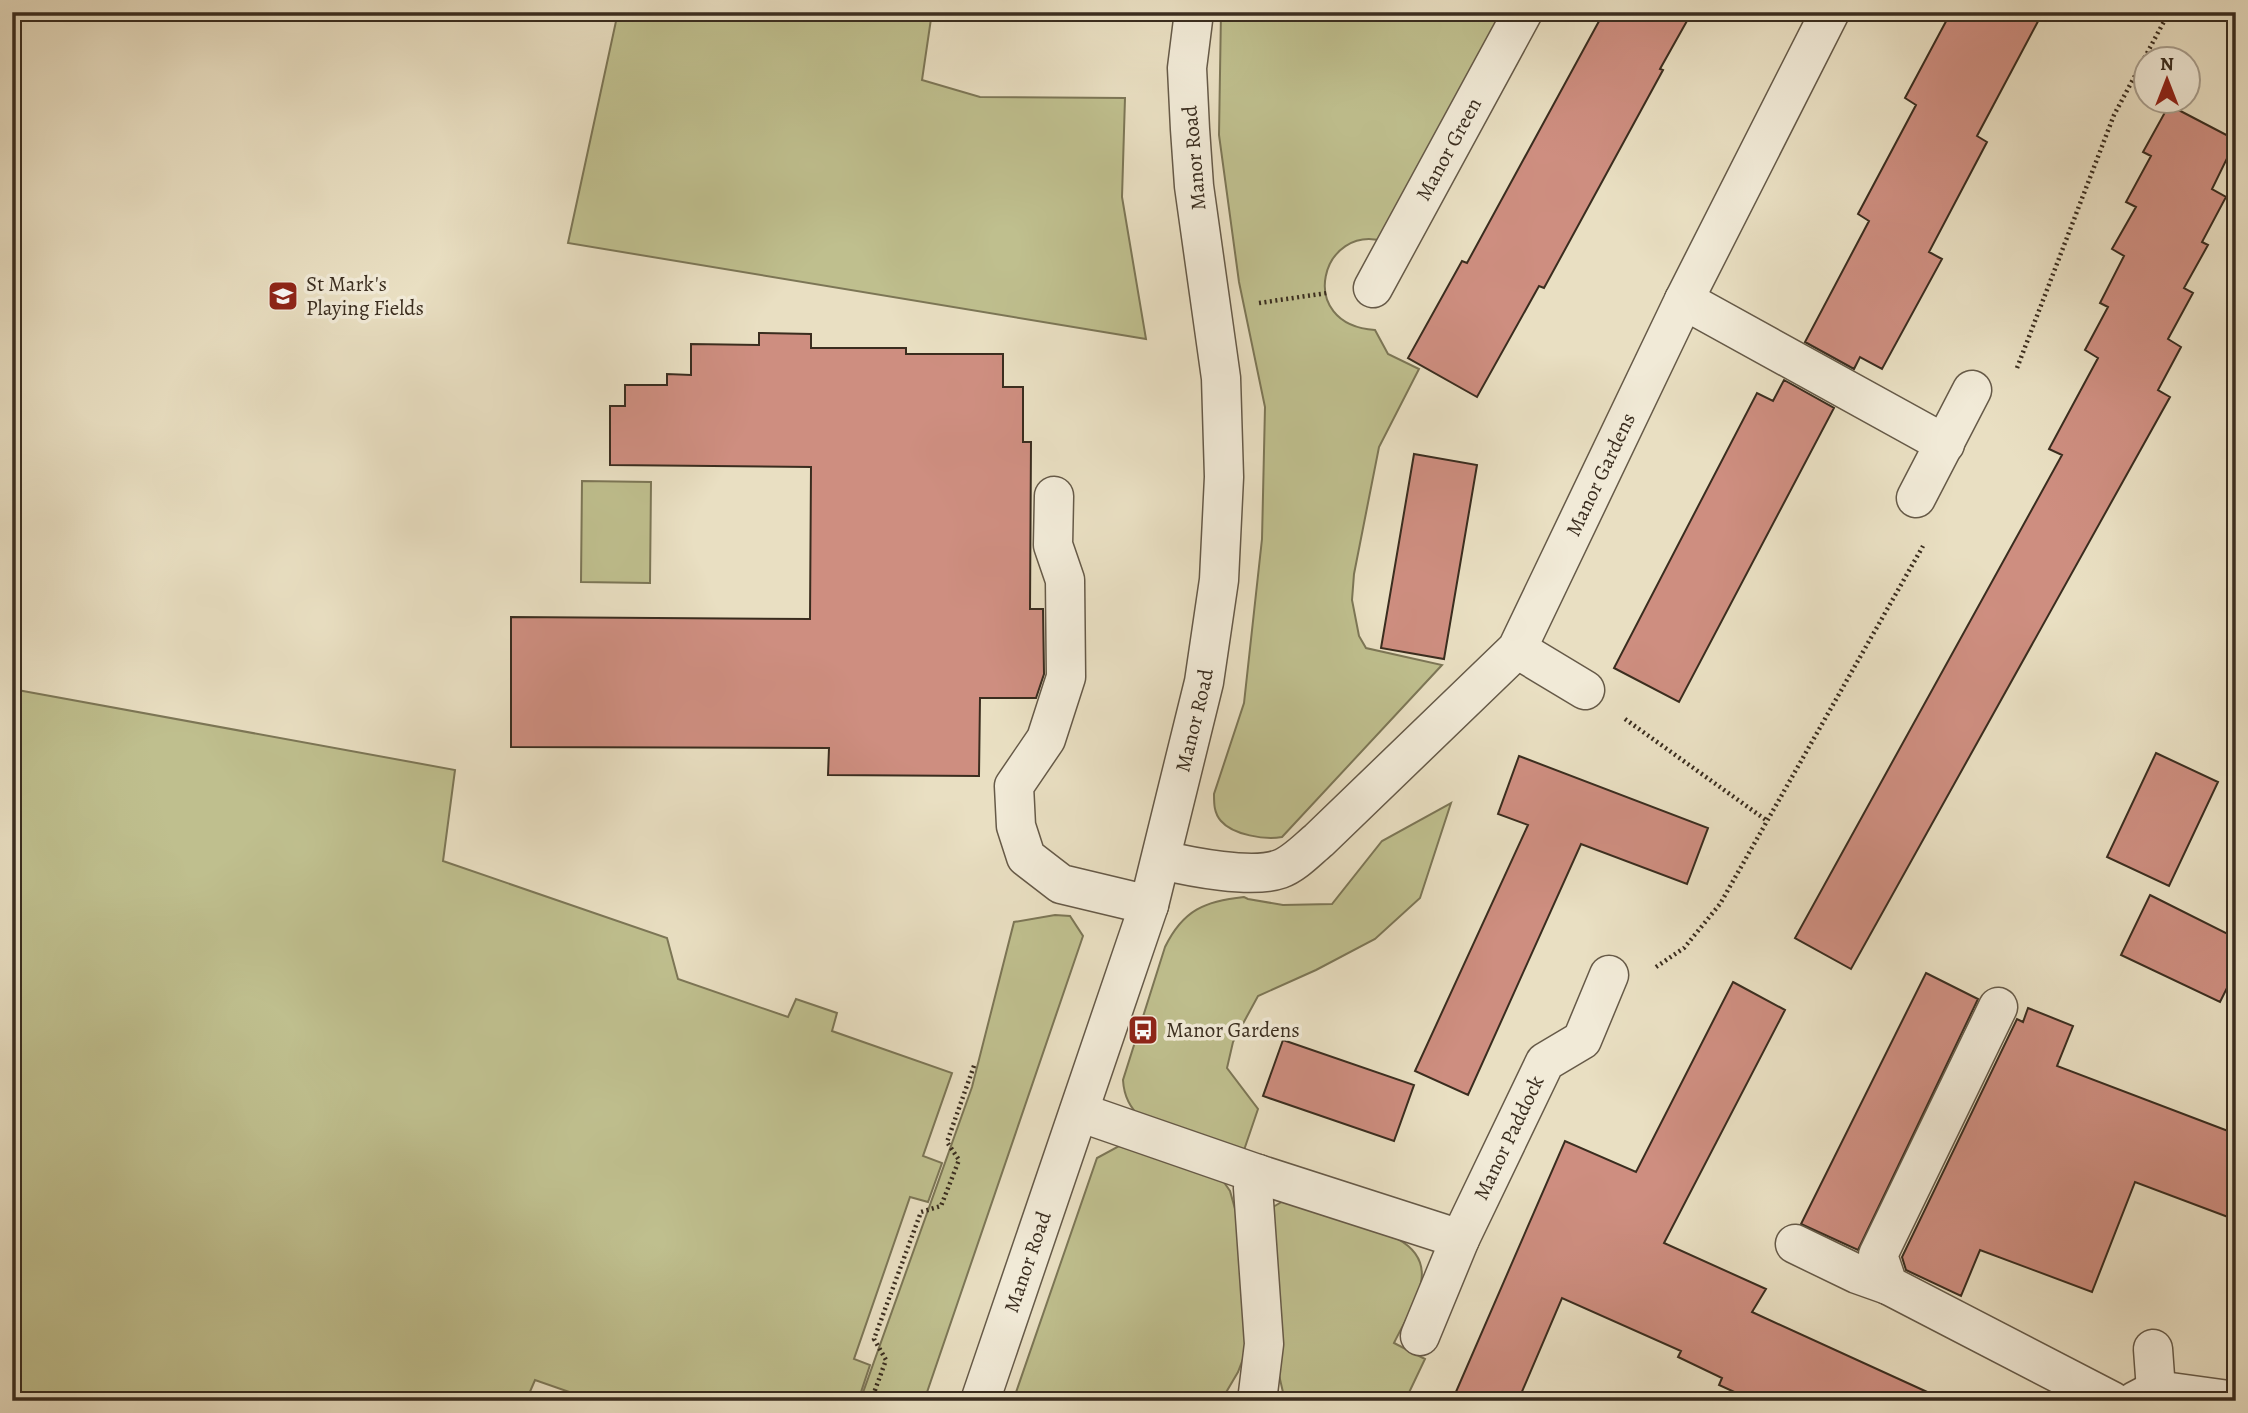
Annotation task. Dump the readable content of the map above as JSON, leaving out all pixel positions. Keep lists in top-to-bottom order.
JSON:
{
  "streets": {
    "street": [
      "Manor Green",
      "Manor Road",
      "Manor Gardens",
      "Manor Paddock"
    ]
  },
  "crossings": [
    ["Manor Road", "Manor Gardens"]
  ],
  "places": {
    "school or university": ["St Mark's Playing Fields"],
    "bus stop": ["Manor Gardens"]
  },
  "north": "top"
}
